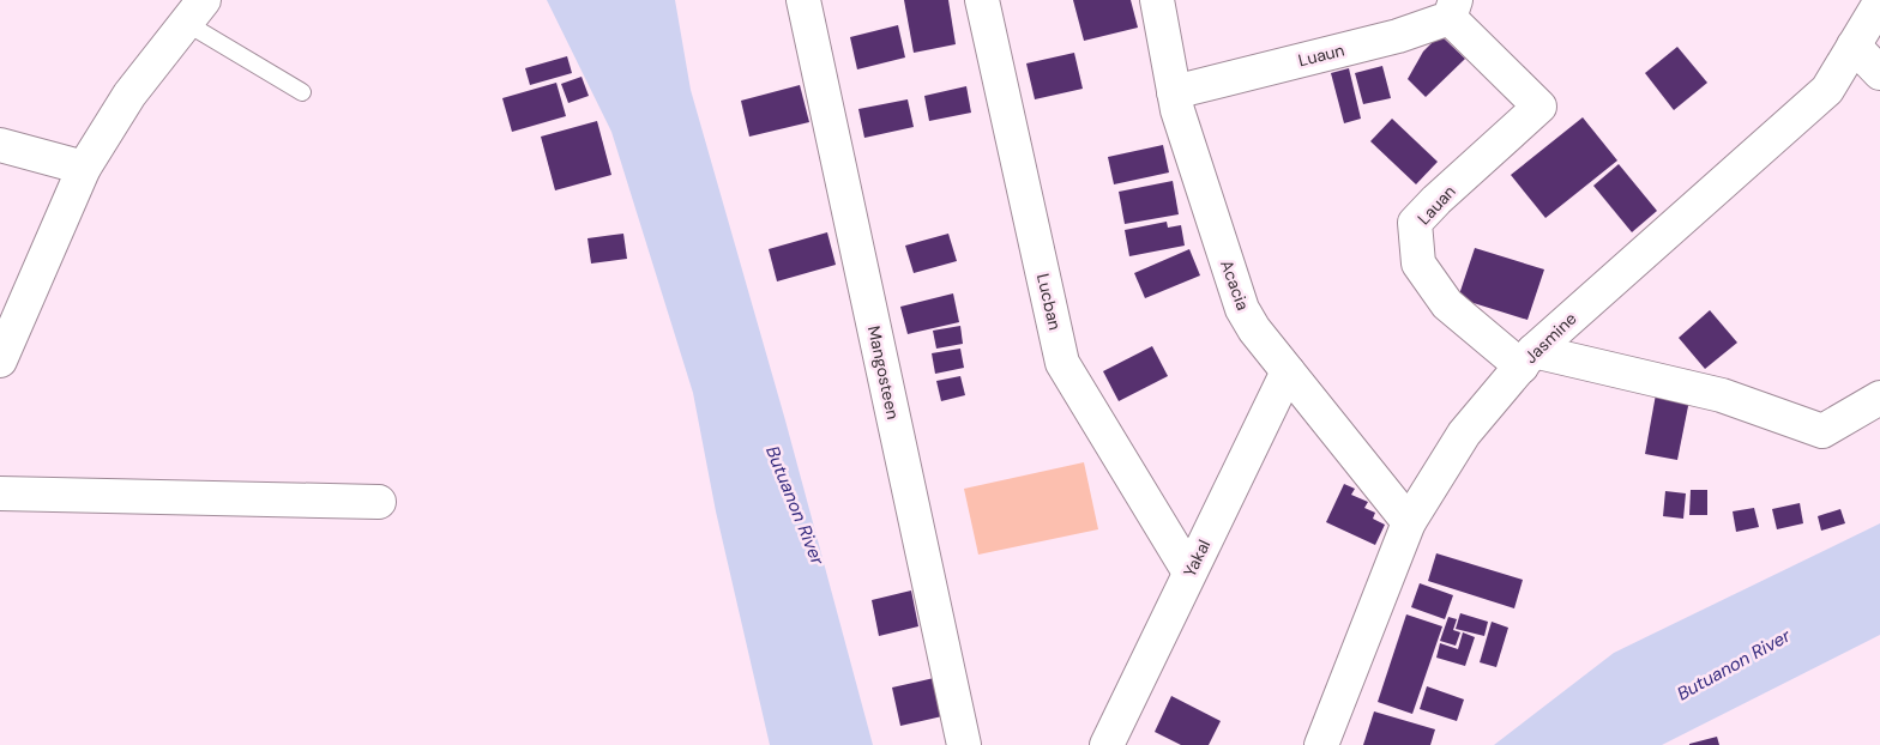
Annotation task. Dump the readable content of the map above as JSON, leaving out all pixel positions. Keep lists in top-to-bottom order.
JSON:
{
  "streets": {
    "street": [
      "Luaun",
      "Lauan",
      "Acacia",
      "Lucban",
      "Jasmine",
      "Mangosteen",
      "Yakal"
    ]
  },
  "crossings": [
    ["Luaun", "Lauan"],
    ["Luaun", "Acacia"],
    ["Lauan", "Jasmine"],
    ["Acacia", "Jasmine"],
    ["Acacia", "Yakal"],
    ["Lucban", "Yakal"]
  ],
  "water": ["Butuanon River"]
}
